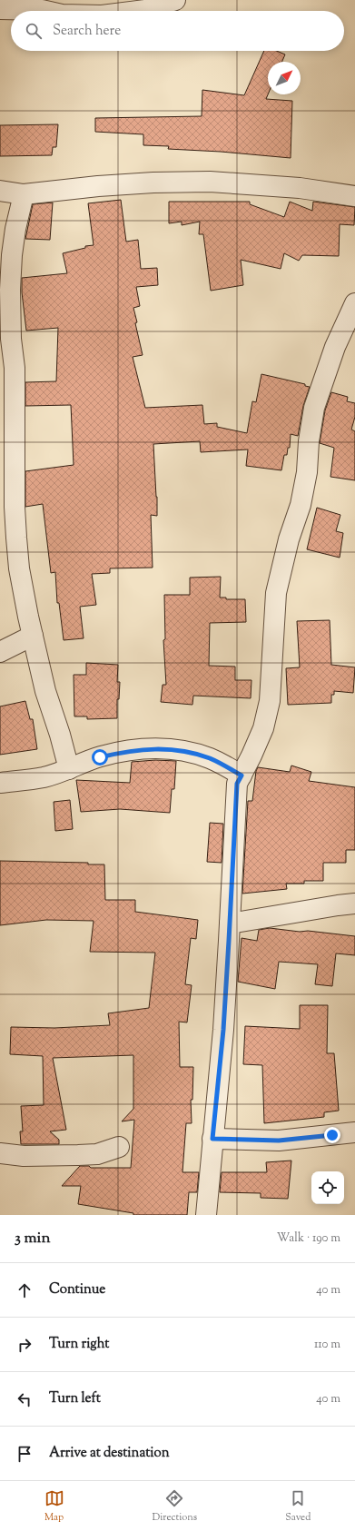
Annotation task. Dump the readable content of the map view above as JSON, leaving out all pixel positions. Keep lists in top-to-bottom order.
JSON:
{
  "north": "top right",
  "page": {
    "search": "Search here",
    "heading": ["3 min", "Walk · 190 m"],
    "list": [
      ["Continue", "40 m"],
      ["Turn right", "110 m"],
      ["Turn left", "40 m"],
      "Arrive at destination"
    ],
    "nav": ["Map", "Directions", "Saved"]
  }
}
